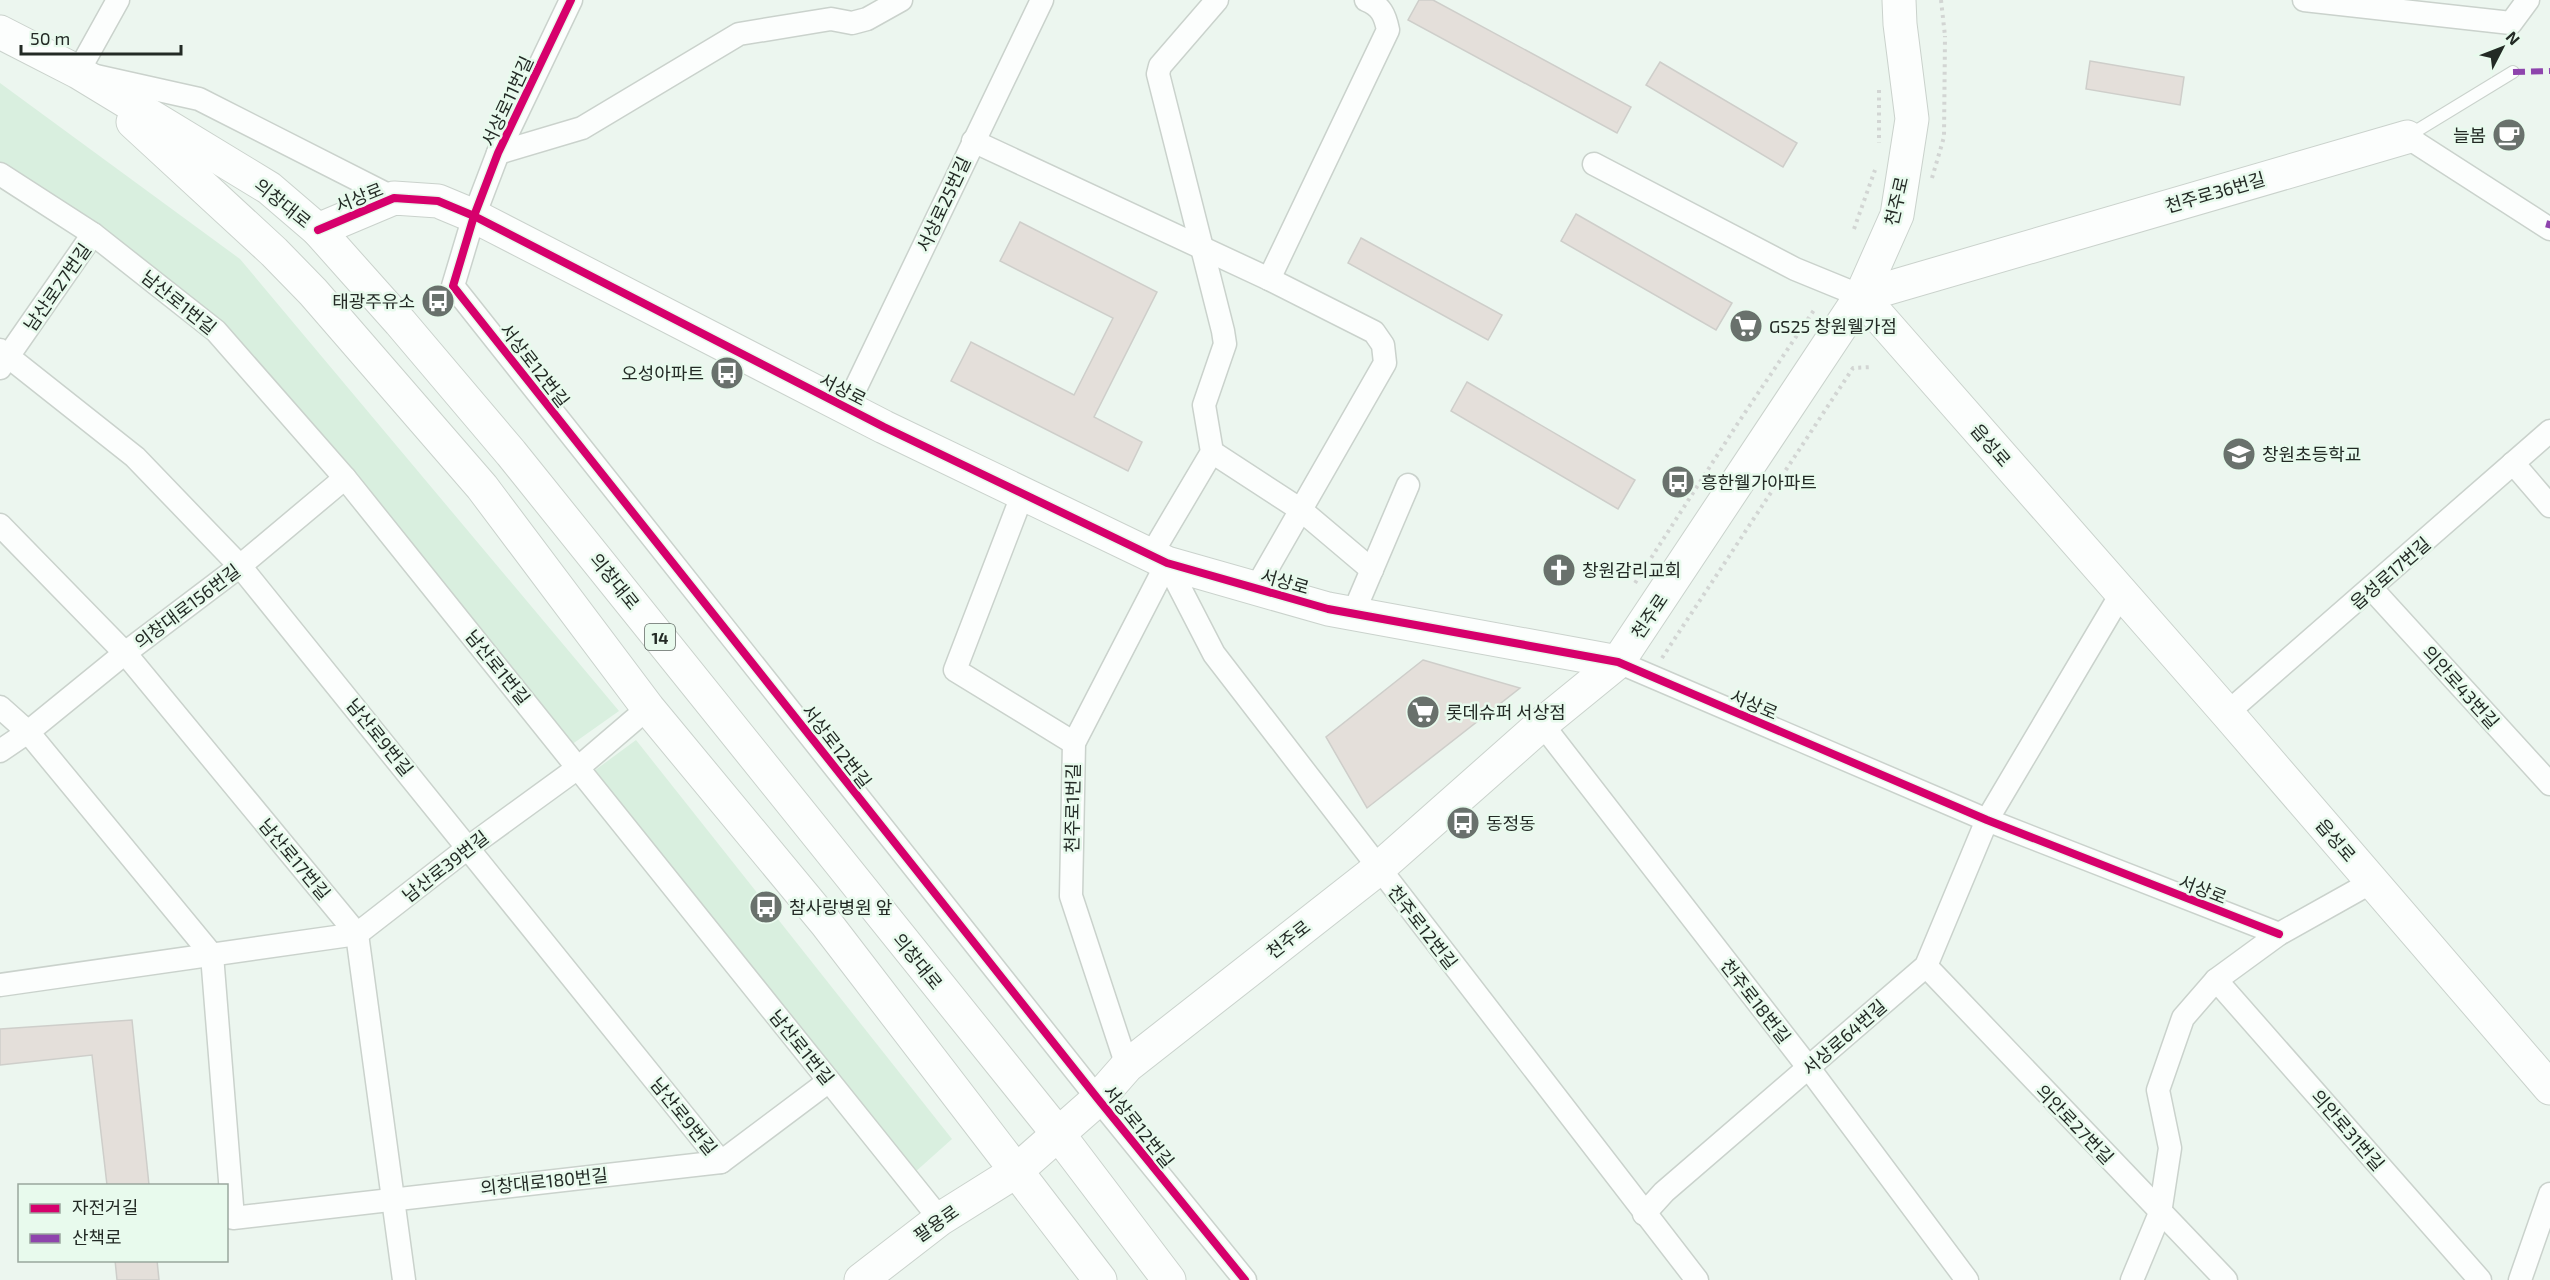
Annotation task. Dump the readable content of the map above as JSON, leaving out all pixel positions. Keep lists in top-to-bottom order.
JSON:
{
  "streets": {
    "main road": [
      "천주로36번길",
      "서상로",
      "천주로",
      "의창대로",
      "읍성로",
      "14",
      "팔용로"
    ],
    "street": [
      "서상로11번길",
      "서상로25번길",
      "남산로27번길",
      "남산로1번길",
      "서상로12번길",
      "읍성로17번길",
      "의창대로156번길",
      "의안로43번길",
      "남산로9번길",
      "천주로1번길",
      "남산로17번길",
      "남산로39번길",
      "천주로12번길",
      "천주로18번길",
      "서상로64번길",
      "의안로27번길",
      "의안로31번길",
      "의창대로180번길"
    ]
  },
  "crossings": [
    ["서상로11번길", "서상로"],
    ["서상로11번길", "서상로12번길"],
    ["천주로36번길", "천주로"],
    ["천주로36번길", "읍성로"],
    ["서상로", "천주로"],
    ["서상로", "의창대로"],
    ["서상로", "서상로25번길"],
    ["서상로", "서상로12번길"],
    ["서상로", "천주로1번길"],
    ["서상로", "천주로12번길"],
    ["서상로", "서상로64번길"],
    ["천주로", "의창대로"],
    ["천주로", "서상로12번길"],
    ["천주로", "읍성로"],
    ["천주로", "천주로1번길"],
    ["천주로", "천주로12번길"],
    ["천주로", "천주로18번길"],
    ["천주로", "팔용로"],
    ["의창대로", "남산로39번길"],
    ["의창대로", "팔용로"],
    ["남산로27번길", "남산로1번길"],
    ["남산로27번길", "남산로9번길"],
    ["남산로1번길", "의창대로156번길"],
    ["남산로1번길", "남산로39번길"],
    ["남산로1번길", "팔용로"],
    ["읍성로", "읍성로17번길"],
    ["읍성로17번길", "의안로43번길"],
    ["의창대로156번길", "남산로9번길"],
    ["의창대로156번길", "남산로17번길"],
    ["남산로9번길", "남산로39번길"],
    ["남산로9번길", "의창대로180번길"],
    ["천주로1번길", "천주로12번길"],
    ["남산로17번길", "남산로39번길"],
    ["남산로39번길", "의창대로180번길"],
    ["천주로12번길", "서상로64번길"],
    ["천주로18번길", "서상로64번길"],
    ["서상로64번길", "의안로27번길"]
  ],
  "places": {
    "cafe": ["늘봄"],
    "bus stop": [
      "태광주유소",
      "오성아파트",
      "흥한웰가아파트",
      "동정동",
      "참사랑병원 앞"
    ],
    "supermarket": ["GS25 창원웰가점", "롯데슈퍼 서상점"],
    "school or university": ["창원초등학교"],
    "church": ["창원감리교회"]
  },
  "legend": ["자전거길", "산책로"],
  "scale_bar": "50 m",
  "north": "top right"
}
